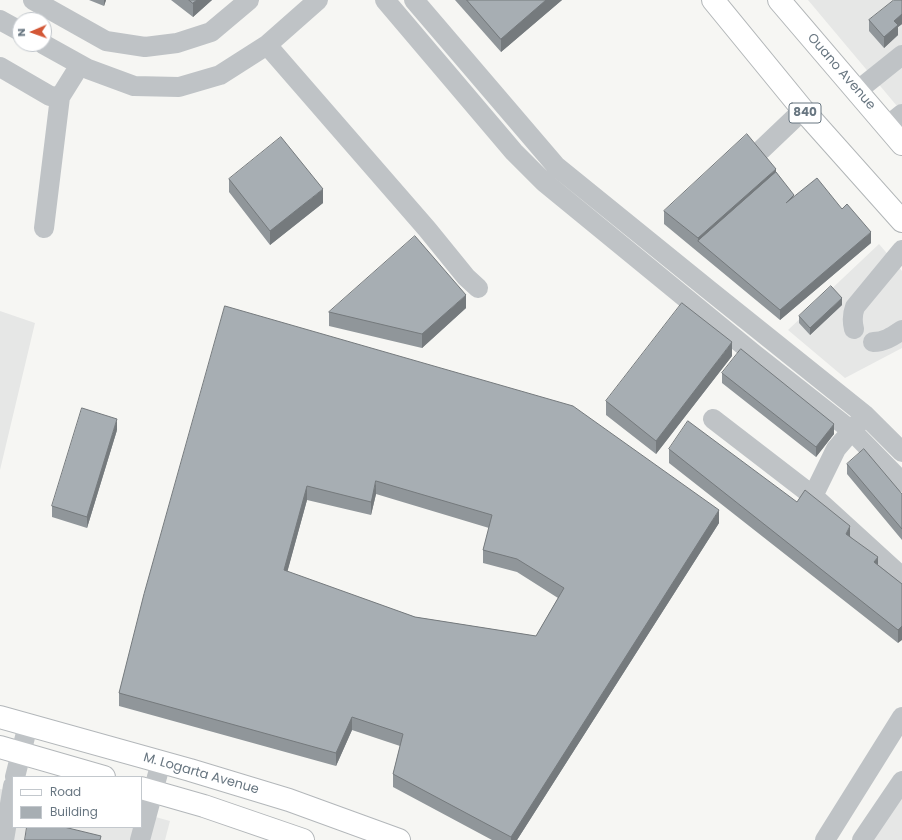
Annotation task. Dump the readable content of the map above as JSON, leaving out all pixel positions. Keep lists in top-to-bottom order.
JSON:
{
  "streets": {
    "main road": ["Ouano Avenue", "840", "M. Logarta Avenue"]
  },
  "legend": ["Road", "Building"],
  "north": "left"
}
